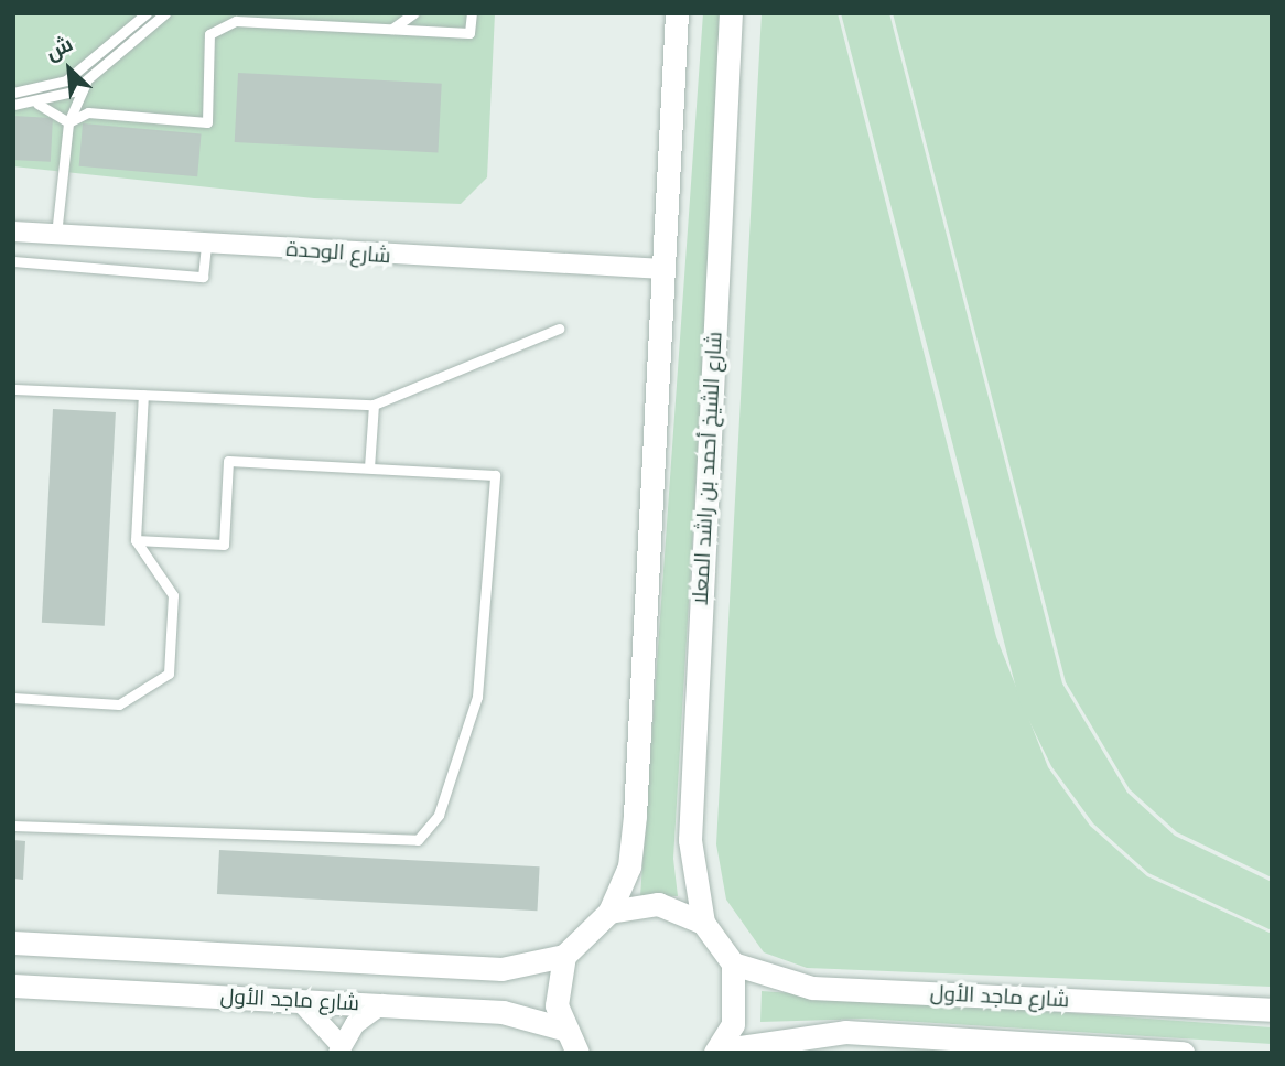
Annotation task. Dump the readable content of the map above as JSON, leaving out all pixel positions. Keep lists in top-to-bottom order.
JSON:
{
  "streets": {
    "street": ["شارع الوحدة", "شارع الشيخ أحمد بن راشد المعلا", "شارع ماجد الأول"]
  },
  "north": "top left"
}
